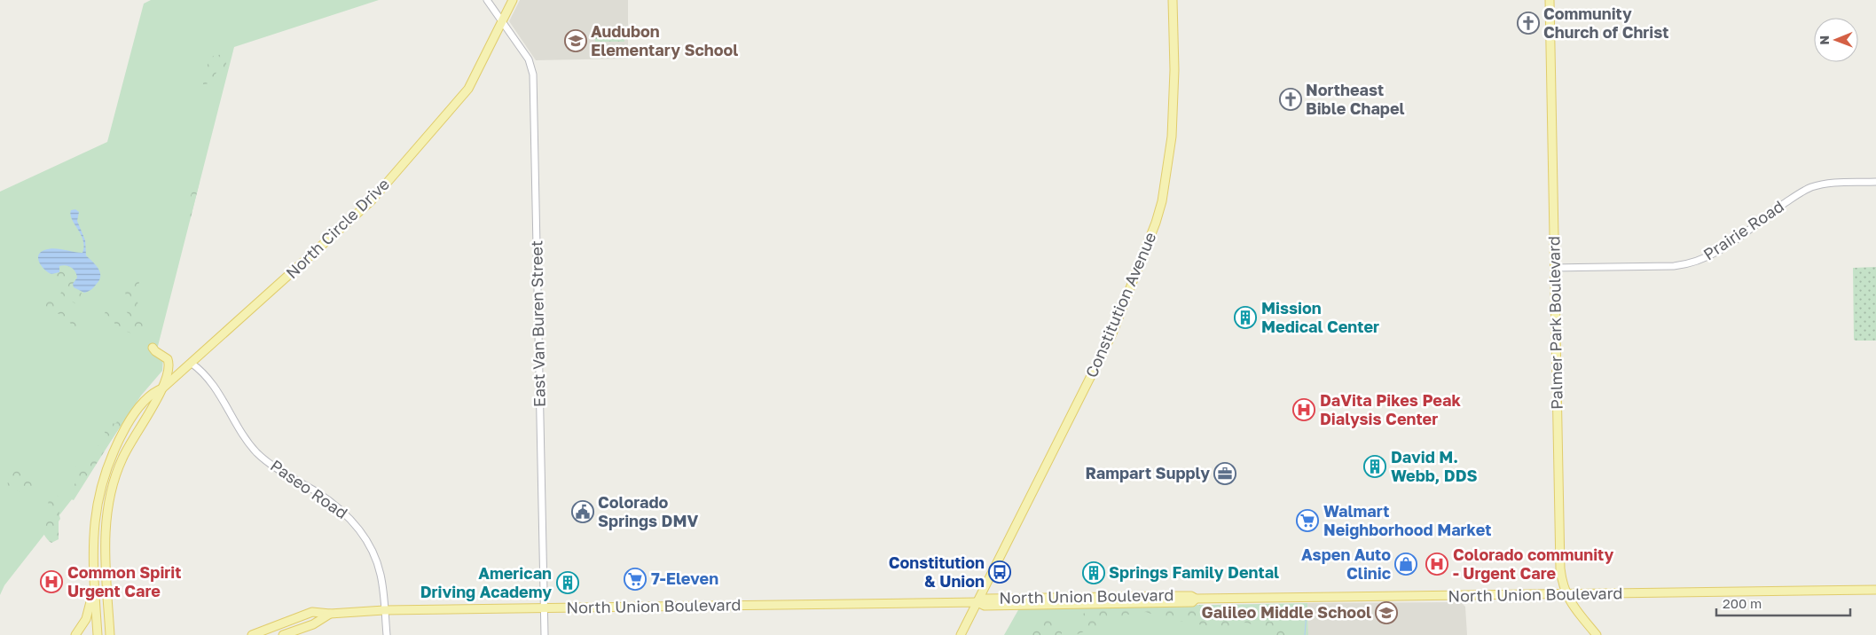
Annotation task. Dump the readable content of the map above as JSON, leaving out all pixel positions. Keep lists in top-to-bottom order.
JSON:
{
  "streets": {
    "main road": [
      "North Circle Drive",
      "Constitution Avenue",
      "Palmer Park Boulevard",
      "North Union Boulevard"
    ],
    "street": ["Prairie Road", "East Van Buren Street", "Paseo Road"]
  },
  "crossings": [
    ["North Circle Drive", "East Van Buren Street"],
    ["North Circle Drive", "Paseo Road"],
    ["Prairie Road", "Palmer Park Boulevard"],
    ["Constitution Avenue", "North Union Boulevard"],
    ["Palmer Park Boulevard", "North Union Boulevard"],
    ["East Van Buren Street", "North Union Boulevard"],
    ["Paseo Road", "North Union Boulevard"]
  ],
  "places": {
    "church": ["Community Church of Christ", "Northeast Bible Chapel"],
    "school or university": ["Audubon Elementary School", "Galileo Middle School"],
    "building": [
      "Mission Medical Center",
      "David M. Webb, DDS",
      "Springs Family Dental",
      "American Driving Academy"
    ],
    "hospital": ["DaVita Pikes Peak Dialysis Center", "Colorado community - Urgent Care", "Common Spirit Urgent Care"],
    "office": ["Rampart Supply"],
    "public building": ["Colorado Springs DMV"],
    "supermarket": ["Walmart Neighborhood Market", "7-Eleven"],
    "shop": ["Aspen Auto Clinic"],
    "bus stop": ["Constitution & Union"]
  },
  "scale_bar": "200 m",
  "north": "left"
}
